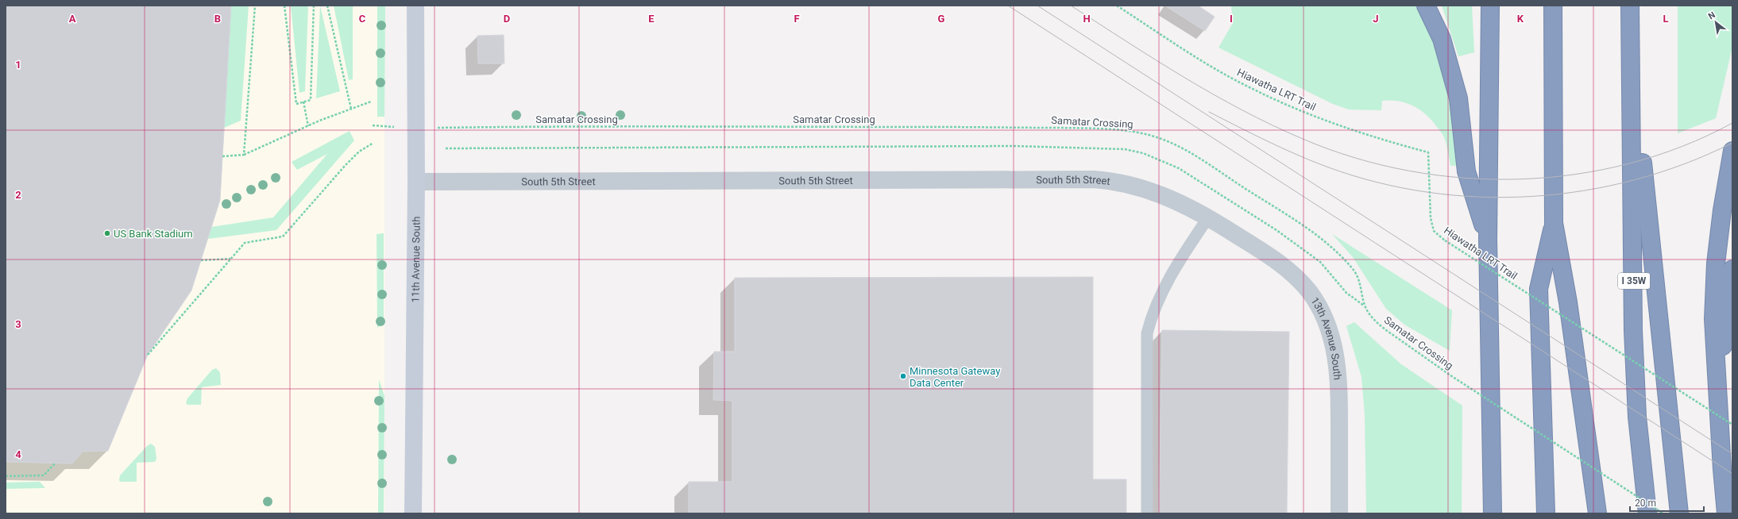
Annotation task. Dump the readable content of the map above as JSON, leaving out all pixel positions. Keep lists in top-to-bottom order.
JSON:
{
  "streets": {
    "highway": ["I 35W"],
    "street": ["South 5th Street", "11th Avenue South", "13th Avenue South"],
    "path": ["Hiawatha LRT Trail", "Samatar Crossing"]
  },
  "crossings": [
    ["South 5th Street", "11th Avenue South"],
    ["South 5th Street", "13th Avenue South"]
  ],
  "places": ["US Bank Stadium", "Minnesota Gateway Data Center"],
  "scale_bar": "20 m",
  "north": "top left",
  "grid": {
    "columns": [
      "A",
      "B",
      "C",
      "D",
      "E",
      "F",
      "G",
      "H",
      "I",
      "J",
      "K",
      "L"
    ],
    "rows": [
      "1",
      "2",
      "3",
      "4"
    ]
  }
}
